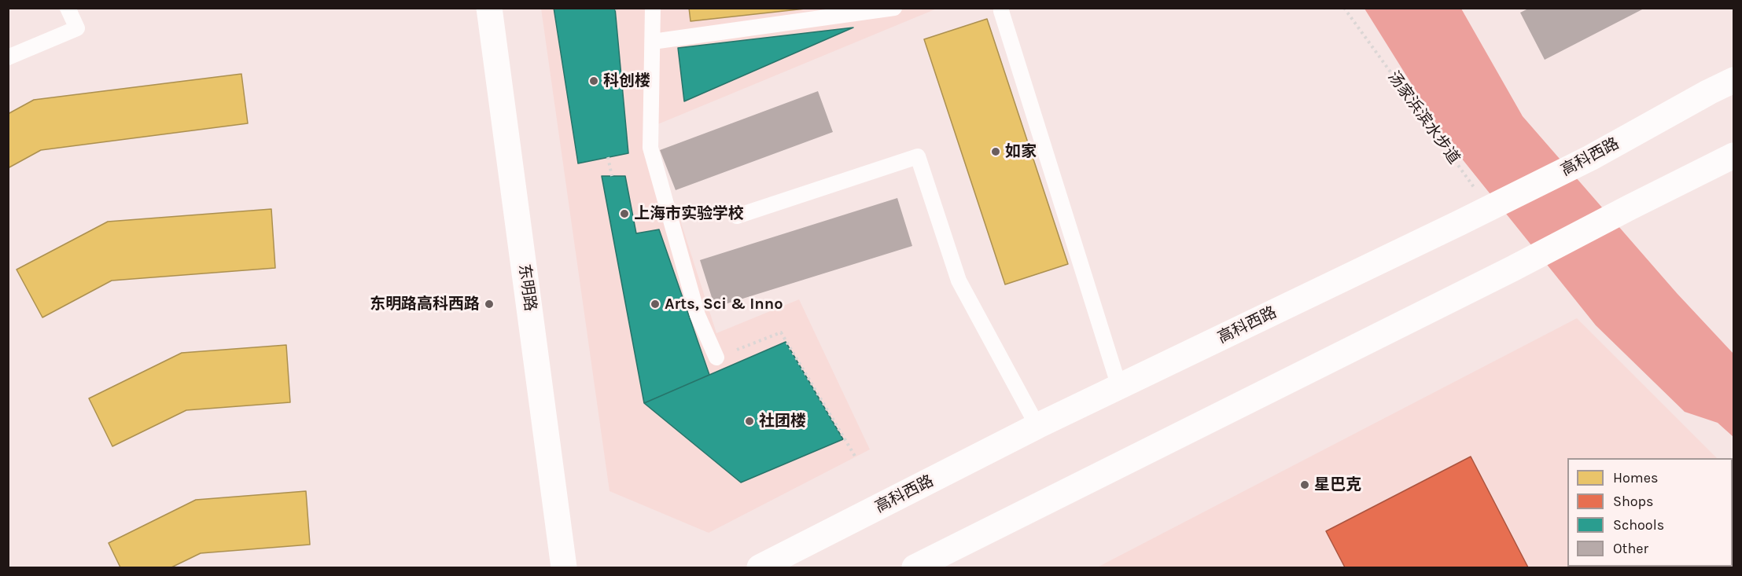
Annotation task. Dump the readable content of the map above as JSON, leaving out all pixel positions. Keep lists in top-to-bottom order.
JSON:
{
  "streets": {
    "main road": ["高科西路", "东明路"],
    "path": ["汤家浜滨水步道"]
  },
  "crossings": [
    ["汤家浜滨水步道", "高科西路"]
  ],
  "places": [
    "科创楼",
    "如家",
    "上海市实验学校",
    "东明路高科西路",
    "Arts, Sci & Inno",
    "社团楼",
    "星巴克"
  ],
  "legend": [
    "Homes",
    "Shops",
    "Schools",
    "Other"
  ]
}
